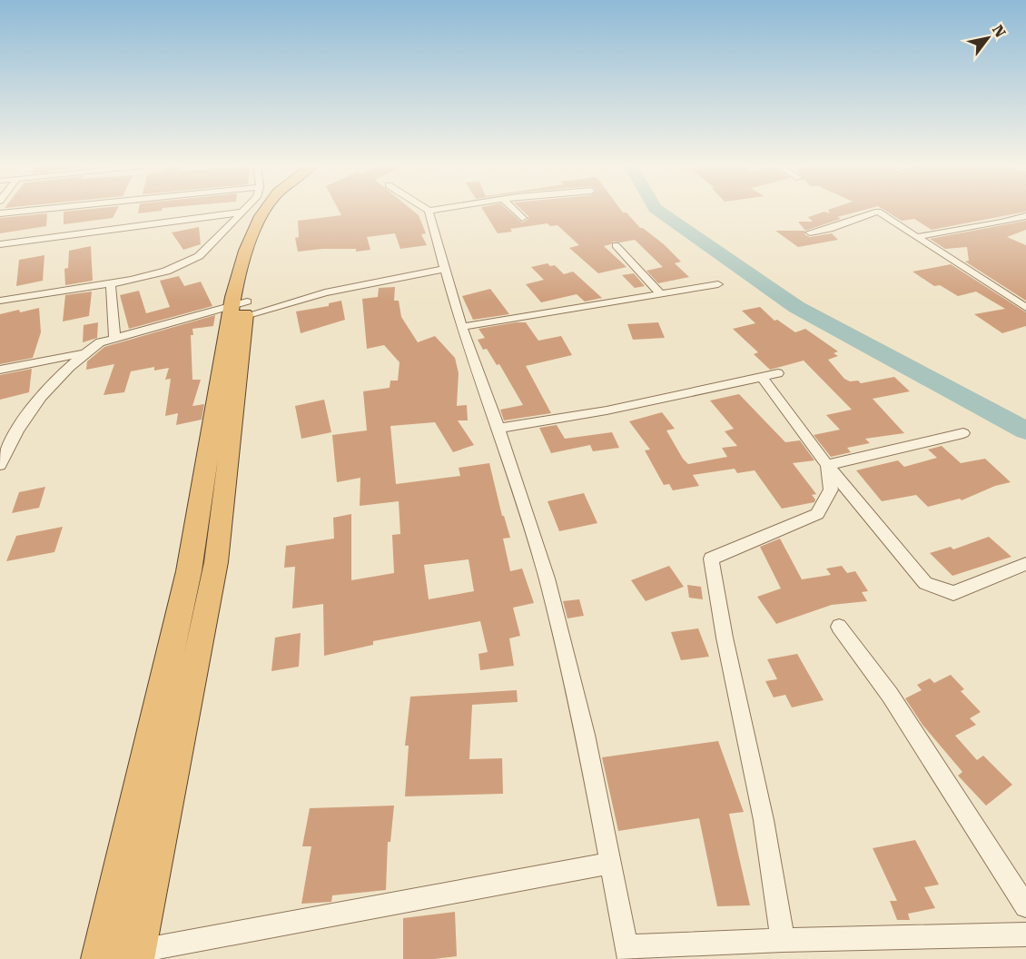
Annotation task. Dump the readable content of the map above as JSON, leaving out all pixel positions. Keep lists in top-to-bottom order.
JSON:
{
  "north": "top right"
}
